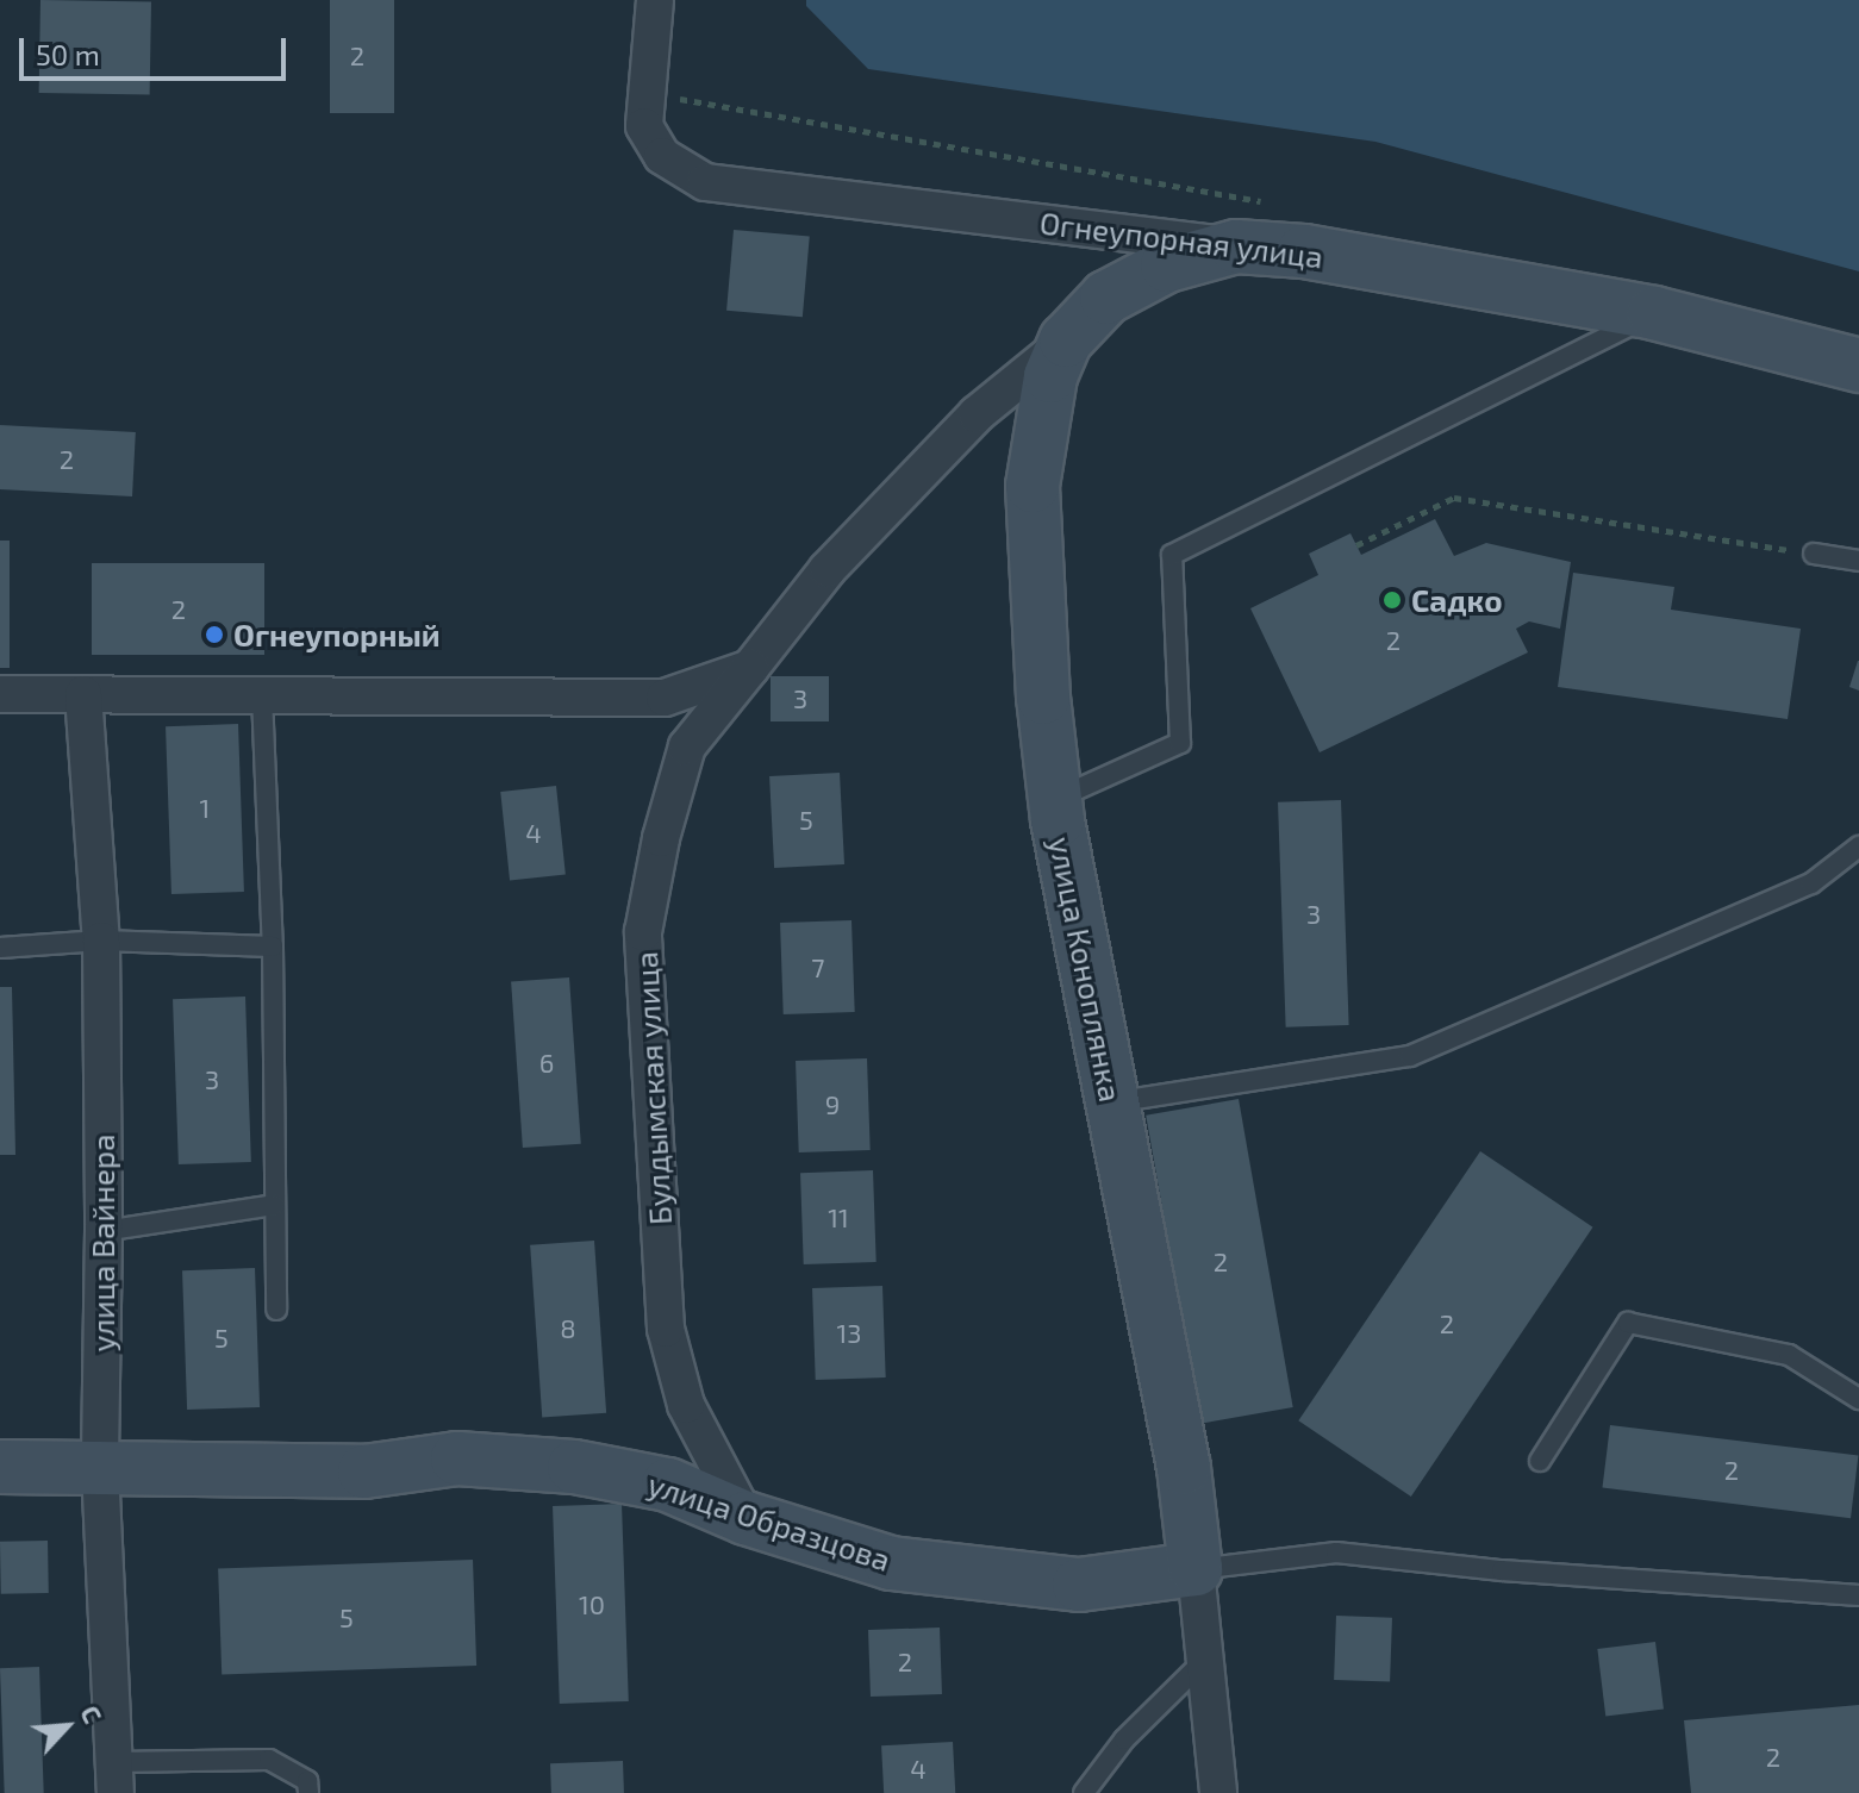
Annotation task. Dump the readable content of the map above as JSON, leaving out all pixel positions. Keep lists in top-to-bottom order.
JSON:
{
  "streets": {
    "main road": ["Огнеупорная улица", "улица Коноплянка", "улица Образцова"],
    "street": ["Булдымская улица", "улица Вайнера"]
  },
  "crossings": [
    ["Огнеупорная улица", "улица Коноплянка"],
    ["улица Коноплянка", "Булдымская улица"],
    ["улица Коноплянка", "улица Образцова"],
    ["Булдымская улица", "улица Образцова"],
    ["улица Вайнера", "улица Образцова"]
  ],
  "places": ["Садко", "Огнеупорный"],
  "house_numbers": [
    "2",
    "2",
    "2",
    "2",
    "3",
    "1",
    "5",
    "4",
    "3",
    "7",
    "6",
    "3",
    "9",
    "11",
    "2",
    "2",
    "8",
    "13",
    "5",
    "2",
    "10",
    "5",
    "2",
    "2",
    "4"
  ],
  "scale_bar": "50 m",
  "north": "top right"
}
